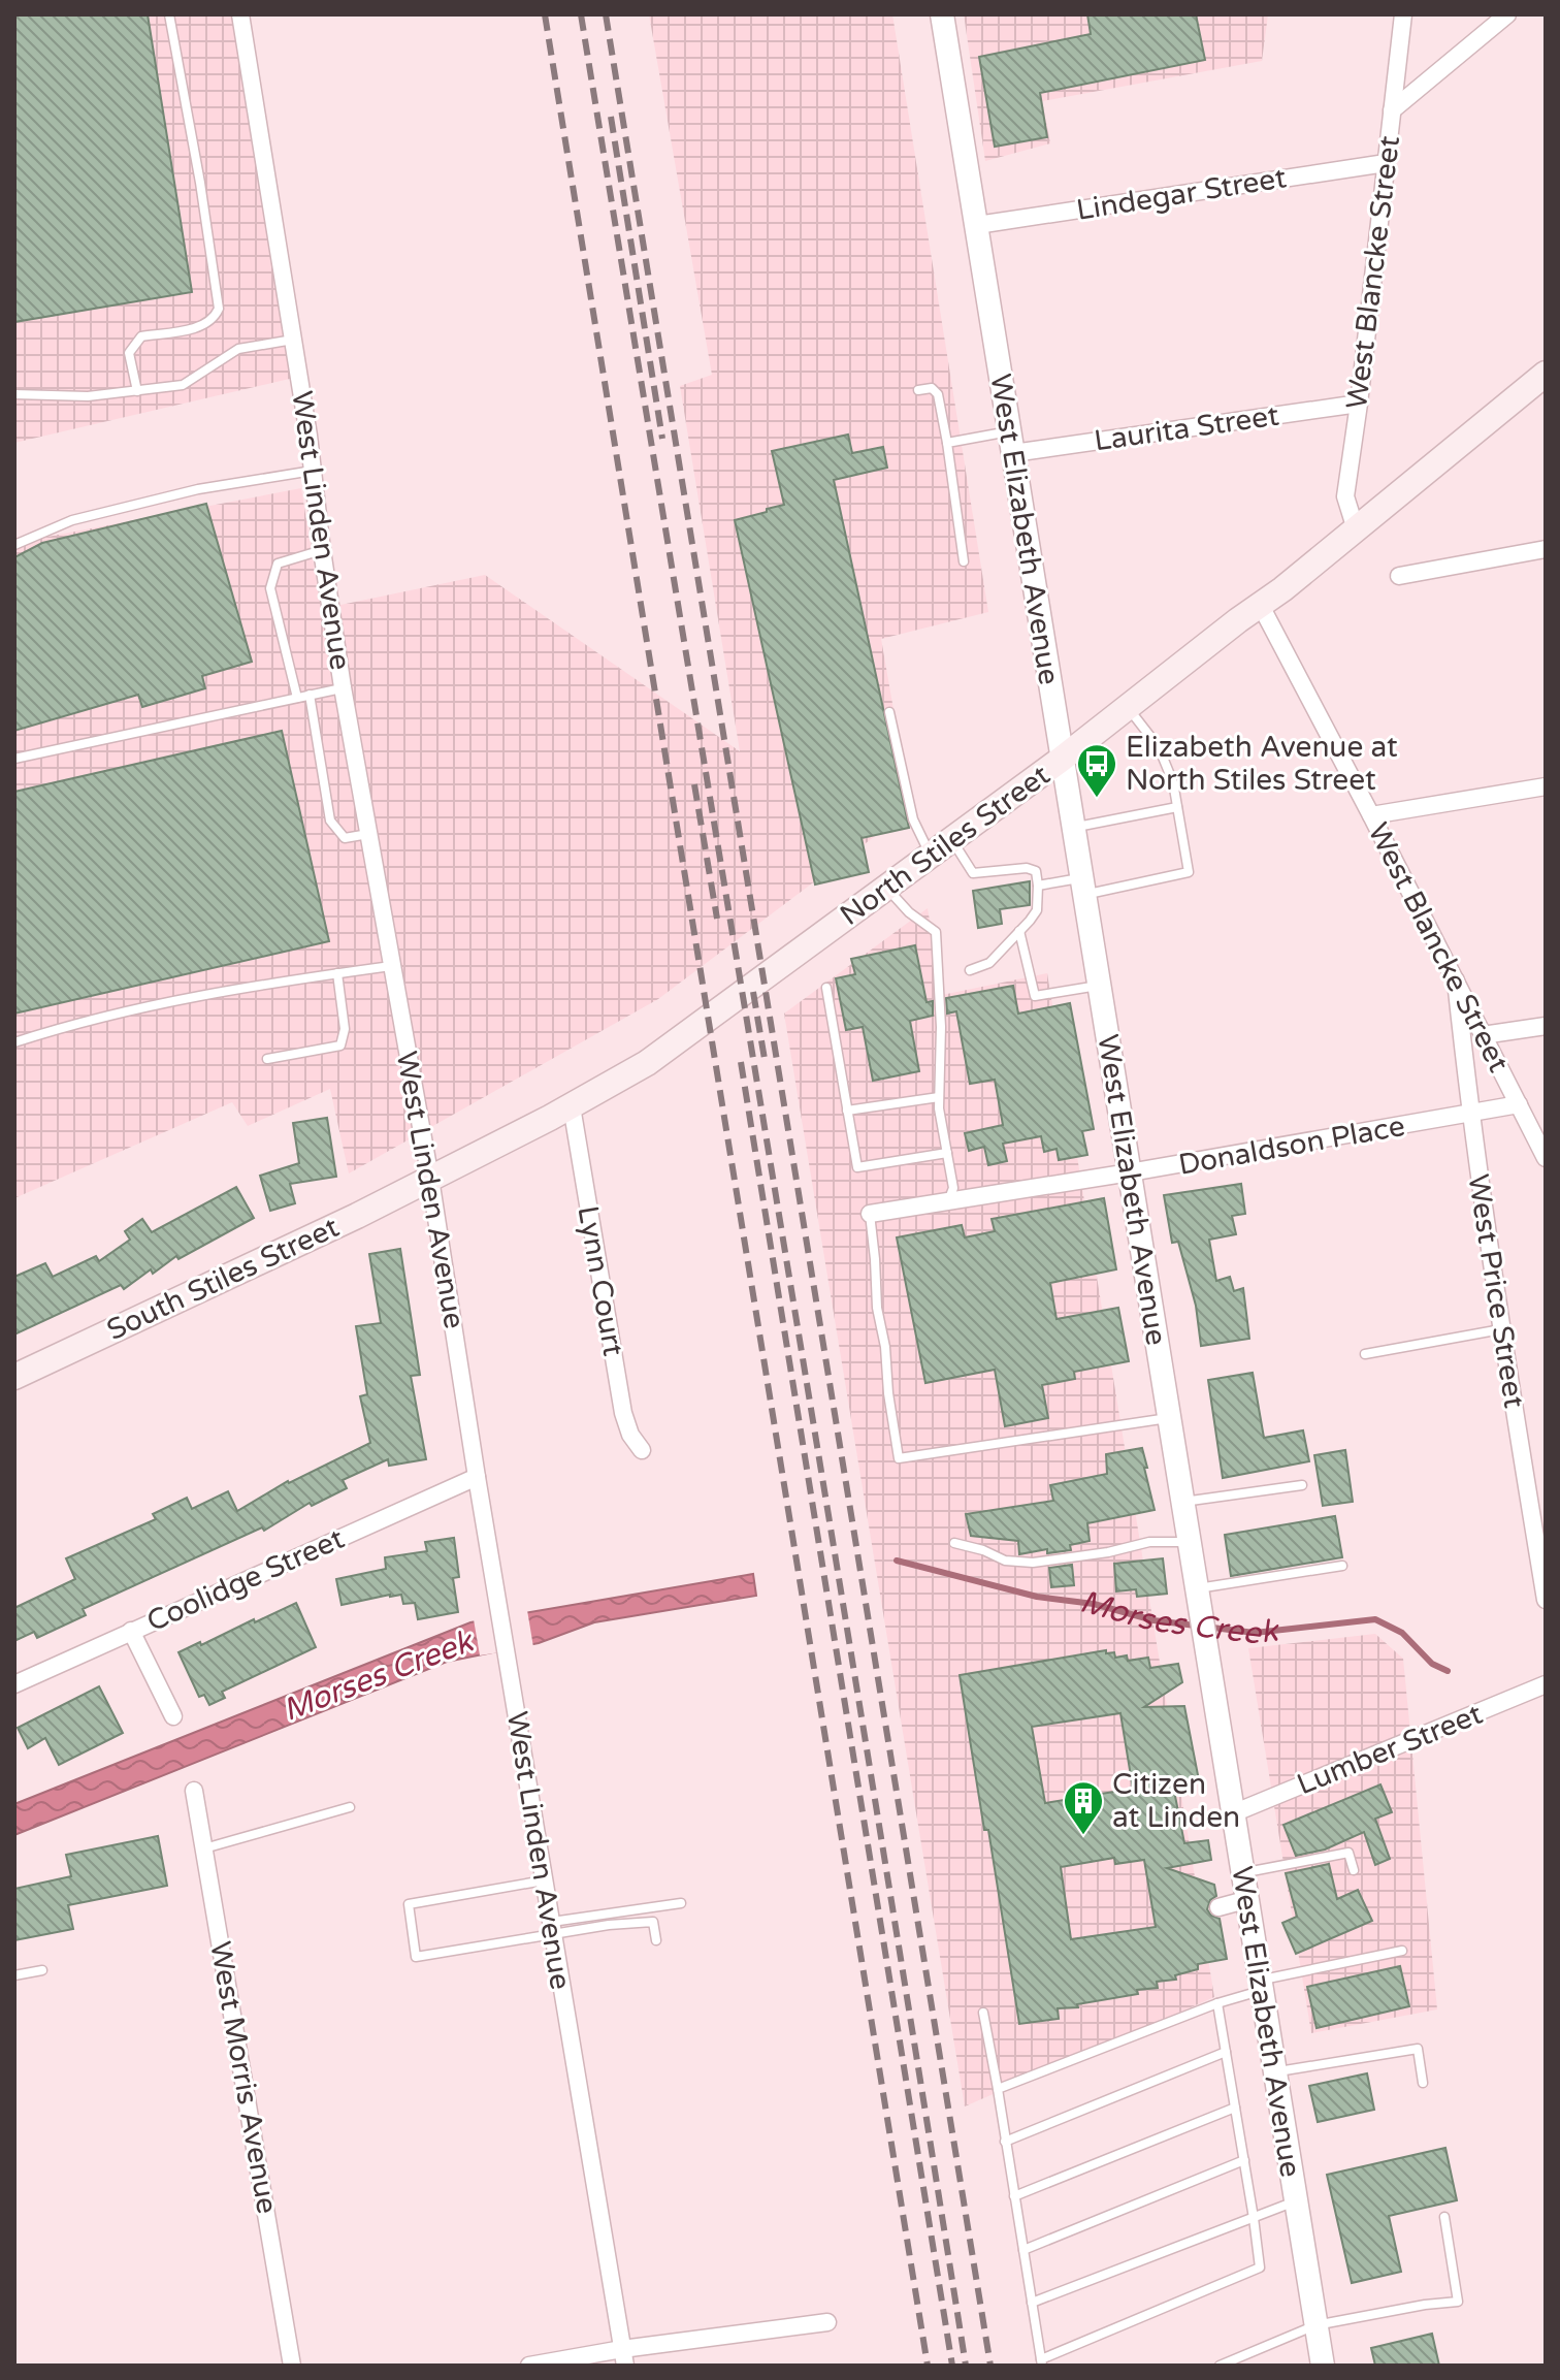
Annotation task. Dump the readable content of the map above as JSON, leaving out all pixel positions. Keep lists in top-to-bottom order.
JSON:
{
  "streets": {
    "main road": ["North Stiles Street", "South Stiles Street"],
    "street": [
      "Lindegar Street",
      "West Blancke Street",
      "Laurita Street",
      "West Elizabeth Avenue",
      "West Linden Avenue",
      "Donaldson Place",
      "Lynn Court",
      "West Price Street",
      "Coolidge Street",
      "Lumber Street",
      "West Morris Avenue"
    ]
  },
  "crossings": [
    ["Lindegar Street", "West Blancke Street"],
    ["Lindegar Street", "West Elizabeth Avenue"],
    ["West Blancke Street", "Laurita Street"],
    ["West Blancke Street", "North Stiles Street"],
    ["West Blancke Street", "Donaldson Place"],
    ["West Blancke Street", "West Price Street"],
    ["Laurita Street", "West Elizabeth Avenue"],
    ["West Elizabeth Avenue", "North Stiles Street"],
    ["West Elizabeth Avenue", "Donaldson Place"],
    ["West Elizabeth Avenue", "Lumber Street"],
    ["West Linden Avenue", "North Stiles Street"],
    ["West Linden Avenue", "South Stiles Street"],
    ["West Linden Avenue", "Coolidge Street"],
    ["North Stiles Street", "South Stiles Street"],
    ["North Stiles Street", "Lynn Court"],
    ["Donaldson Place", "West Price Street"]
  ],
  "water": ["Morses Creek"],
  "places": {
    "bus stop": ["Elizabeth Avenue at North Stiles Street"],
    "building": ["Citizen at Linden"]
  }
}
